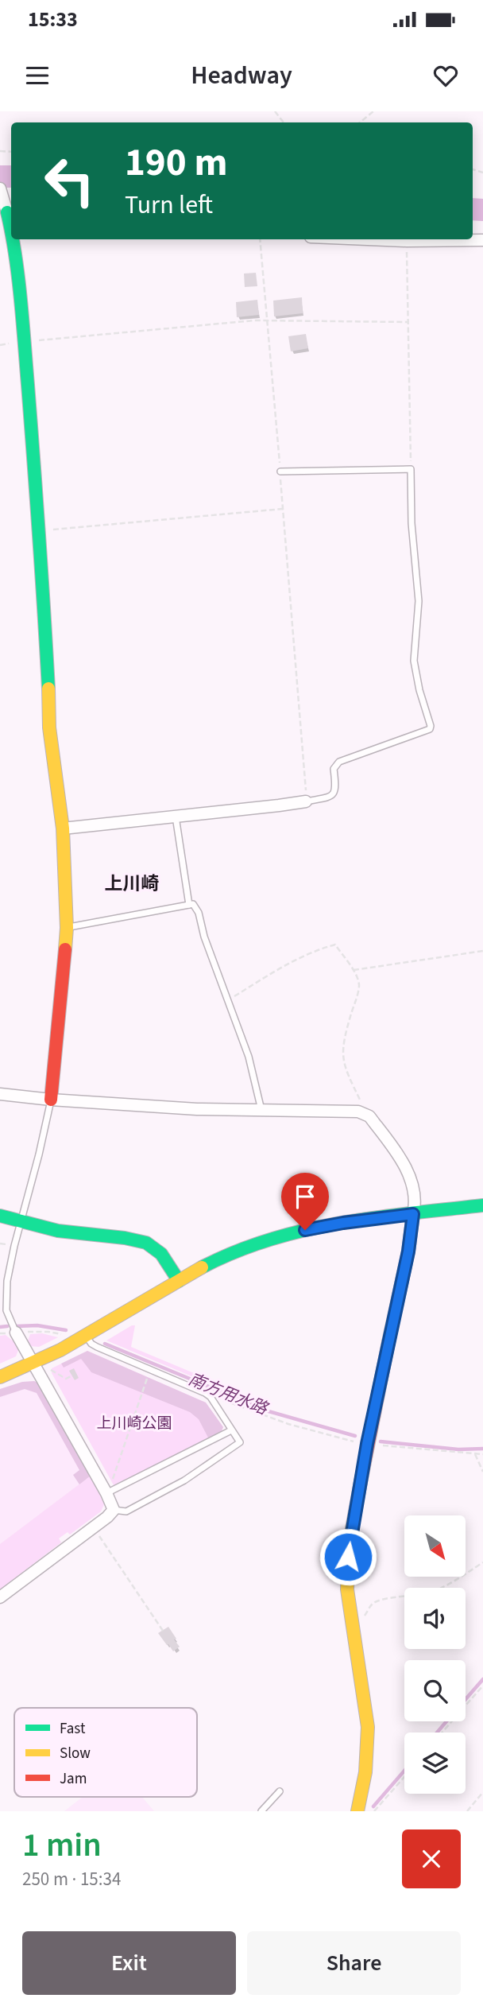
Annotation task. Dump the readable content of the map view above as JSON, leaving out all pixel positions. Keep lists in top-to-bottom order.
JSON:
{
  "districts": ["上川崎"],
  "water": ["南方用水路"],
  "parks": ["上川崎公園"],
  "legend": ["Fast", "Slow", "Jam"],
  "north": "bottom right",
  "page": {
    "status": "15:33",
    "header": "Headway",
    "turn": ["190 m", "Turn left"],
    "heading": ["1 min", "250 m · 15:34"],
    "buttons": ["Exit", "Share"]
  }
}
